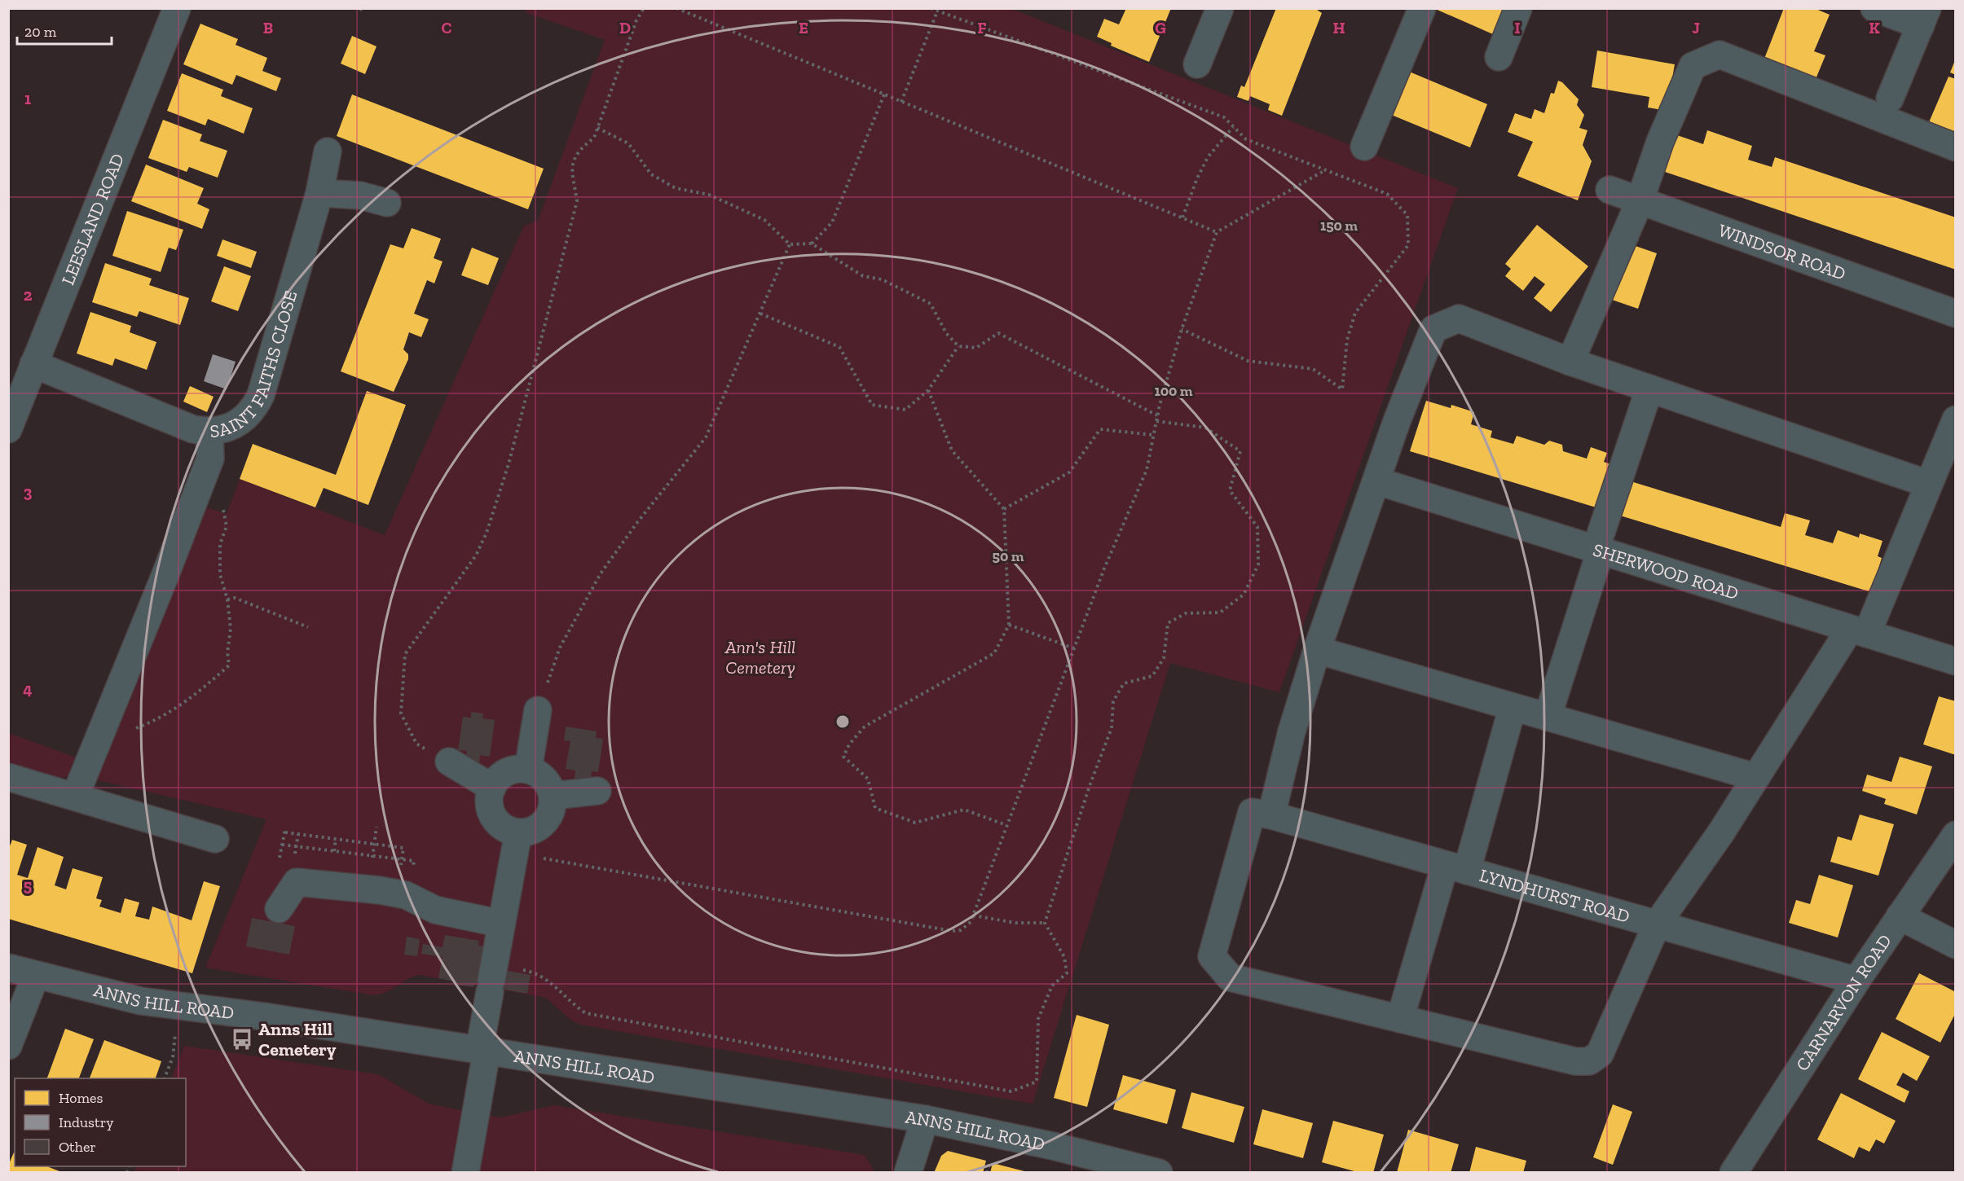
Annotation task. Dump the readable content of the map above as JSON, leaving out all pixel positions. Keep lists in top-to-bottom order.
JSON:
{
  "streets": {
    "street": [
      "LEESLAND ROAD",
      "WINDSOR ROAD",
      "SAINT FAITHS CLOSE",
      "SHERWOOD ROAD",
      "LYNDHURST ROAD",
      "ANNS HILL ROAD",
      "CARNARVON ROAD"
    ]
  },
  "crossings": [
    ["LEESLAND ROAD", "SAINT FAITHS CLOSE"],
    ["LYNDHURST ROAD", "CARNARVON ROAD"]
  ],
  "parks": ["Ann's Hill Cemetery"],
  "places": {
    "bus stop": ["Anns Hill Cemetery"]
  },
  "legend": ["Homes", "Industry", "Other"],
  "scale_bar": "20 m",
  "grid": {
    "columns": [
      "B",
      "C",
      "D",
      "E",
      "F",
      "G",
      "H",
      "I",
      "J",
      "K"
    ],
    "rows": [
      "1",
      "2",
      "3",
      "4",
      "5"
    ]
  },
  "rings": ["150 m", "100 m", "50 m"]
}
